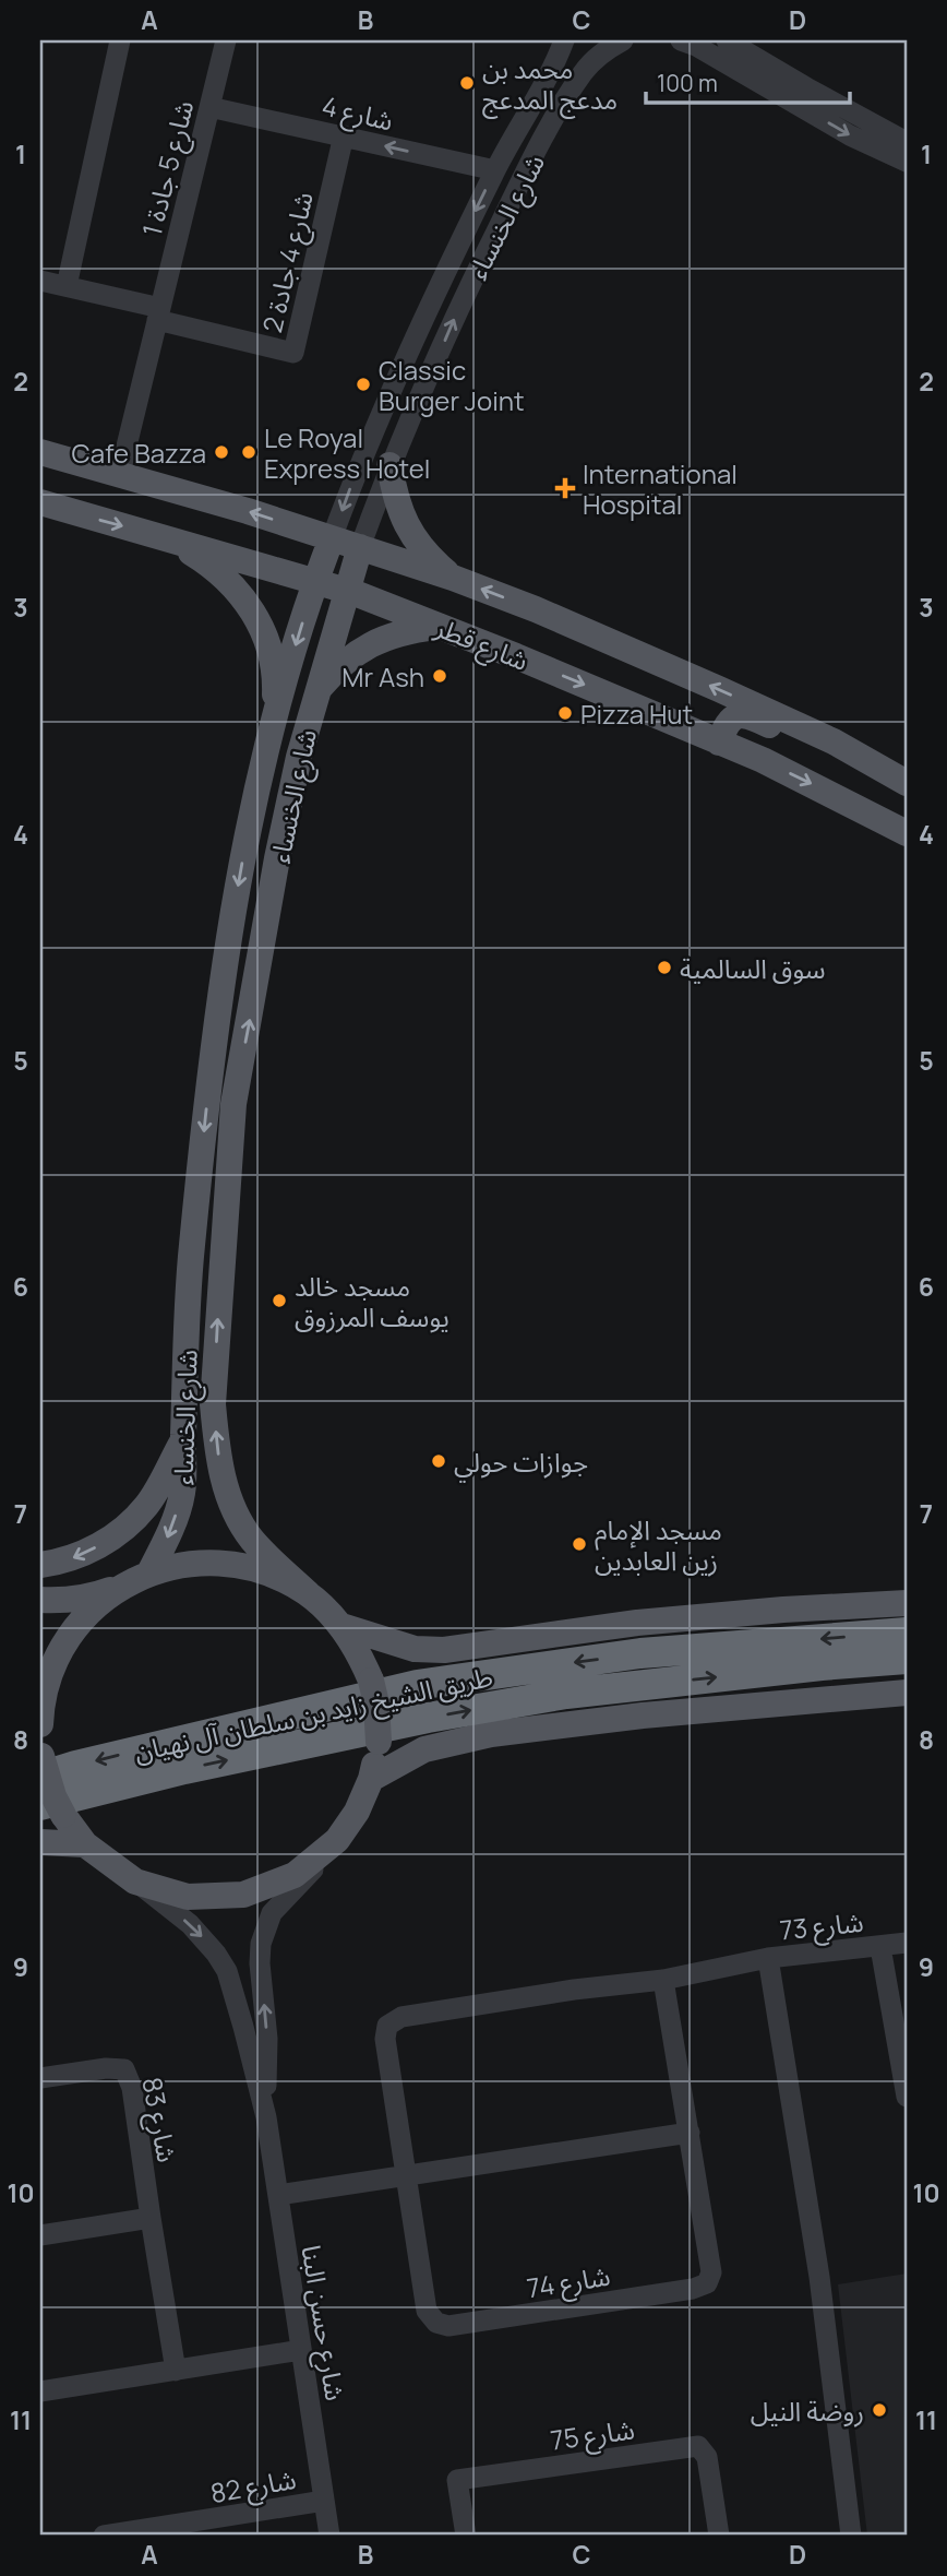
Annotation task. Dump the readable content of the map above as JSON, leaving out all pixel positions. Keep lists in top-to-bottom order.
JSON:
{
  "streets": {
    "highway": ["طريق الشيخ زايد بن سلطان آل نهيان"],
    "main road": ["شارع الخنساء", "شارع قطر"],
    "street": [
      "شارع 4",
      "شارع 5 جادة 1",
      "شارع 4 جادة 2",
      "شارع 73",
      "شارع 83",
      "شارع 74",
      "شارع حسن البنا",
      "شارع 75",
      "شارع 82"
    ]
  },
  "crossings": [
    ["شارع 4", "شارع 5 جادة 1"],
    ["شارع 4", "شارع الخنساء"],
    ["شارع 4", "شارع 4 جادة 2"],
    ["شارع 5 جادة 1", "شارع 4 جادة 2"],
    ["شارع 5 جادة 1", "شارع قطر"],
    ["شارع الخنساء", "شارع قطر"],
    ["شارع 73", "شارع 74"],
    ["شارع حسن البنا", "شارع 82"]
  ],
  "one_way": ["شارع 4"],
  "places": {
    "other": [
      "محمد بن مدعج المدعج",
      "Classic Burger Joint",
      "Cafe Bazza",
      "Le Royal Express Hotel",
      "Mr Ash",
      "Pizza Hut",
      "سوق السالمية",
      "مسجد خالد يوسف المرزوق",
      "جوازات حولي",
      "مسجد الإمام زين العابدين",
      "روضة النيل"
    ],
    "health": ["International Hospital"]
  },
  "scale_bar": "100 m",
  "grid": {
    "columns": [
      "A",
      "B",
      "C",
      "D"
    ],
    "rows": [
      "1",
      "2",
      "3",
      "4",
      "5",
      "6",
      "7",
      "8",
      "9",
      "10",
      "11"
    ]
  }
}
